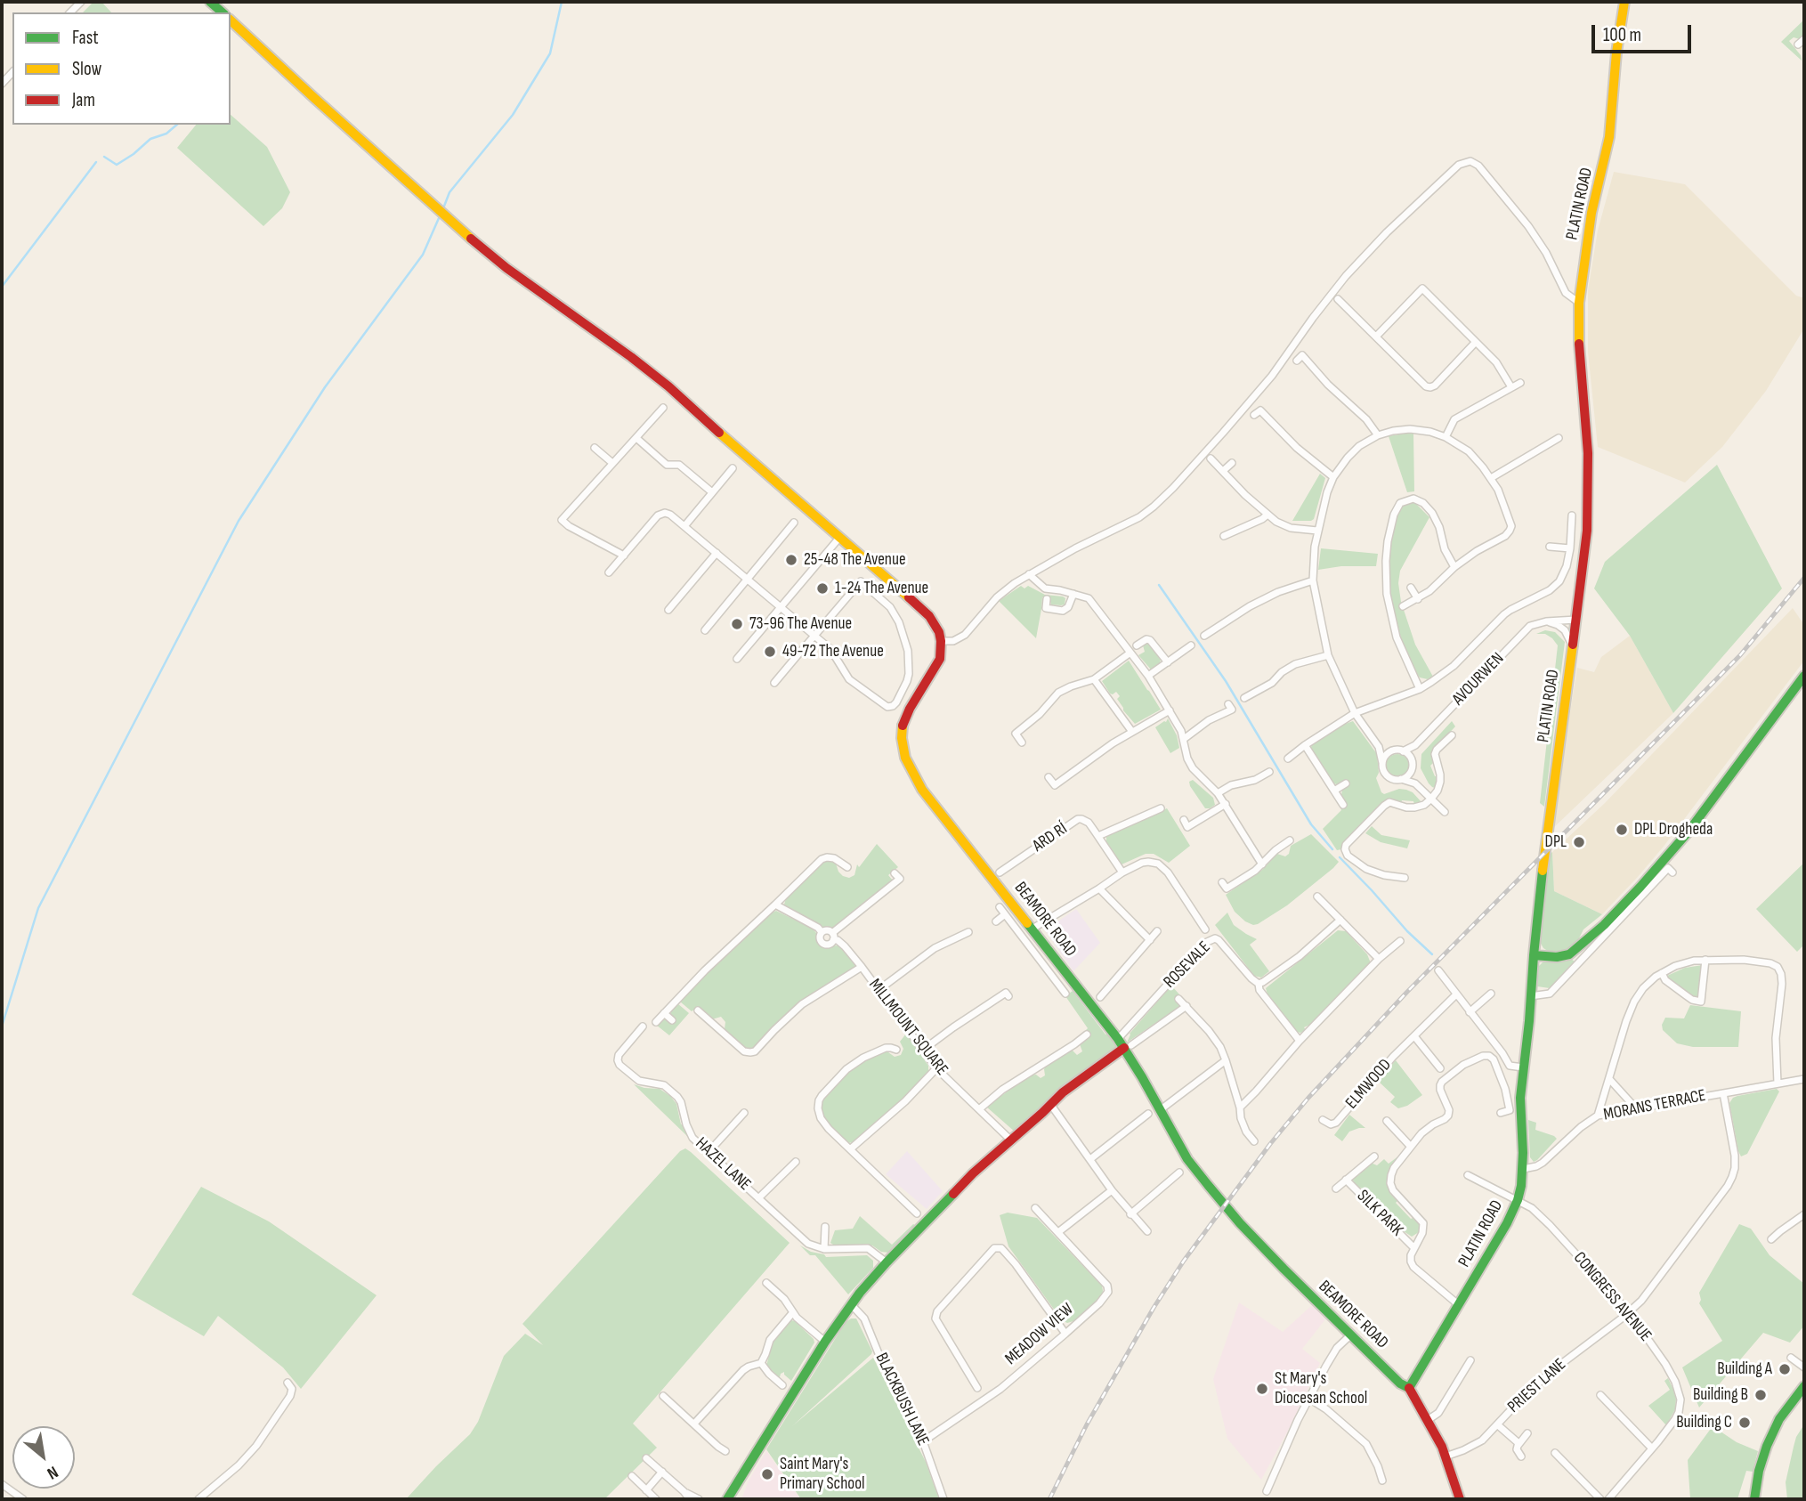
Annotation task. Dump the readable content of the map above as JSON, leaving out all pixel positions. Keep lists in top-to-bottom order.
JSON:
{
  "streets": {
    "main road": ["PLATIN ROAD", "BEAMORE ROAD"],
    "street": [
      "AVOURWEN",
      "ARD RÍ",
      "ROSEVALE",
      "MILLMOUNT SQUARE",
      "ELMWOOD",
      "MORANS TERRACE",
      "HAZEL LANE",
      "SILK PARK",
      "CONGRESS AVENUE",
      "MEADOW VIEW",
      "PRIEST LANE",
      "BLACKBUSH LANE"
    ]
  },
  "crossings": [
    ["PLATIN ROAD", "AVOURWEN"],
    ["PLATIN ROAD", "BEAMORE ROAD"],
    ["PLATIN ROAD", "MORANS TERRACE"],
    ["PLATIN ROAD", "SILK PARK"],
    ["PLATIN ROAD", "CONGRESS AVENUE"],
    ["BEAMORE ROAD", "ROSEVALE"],
    ["MORANS TERRACE", "PRIEST LANE"],
    ["CONGRESS AVENUE", "PRIEST LANE"],
    ["MEADOW VIEW", "BLACKBUSH LANE"]
  ],
  "places": [
    "25-48 The Avenue",
    "1-24 The Avenue",
    "73-96 The Avenue",
    "49-72 The Avenue",
    "DPL Drogheda",
    "DPL",
    "Building A",
    "St Mary's Diocesan School",
    "Building B",
    "Building C",
    "Saint Mary's Primary School"
  ],
  "legend": ["Fast", "Slow", "Jam"],
  "scale_bar": "100 m",
  "north": "bottom right"
}
